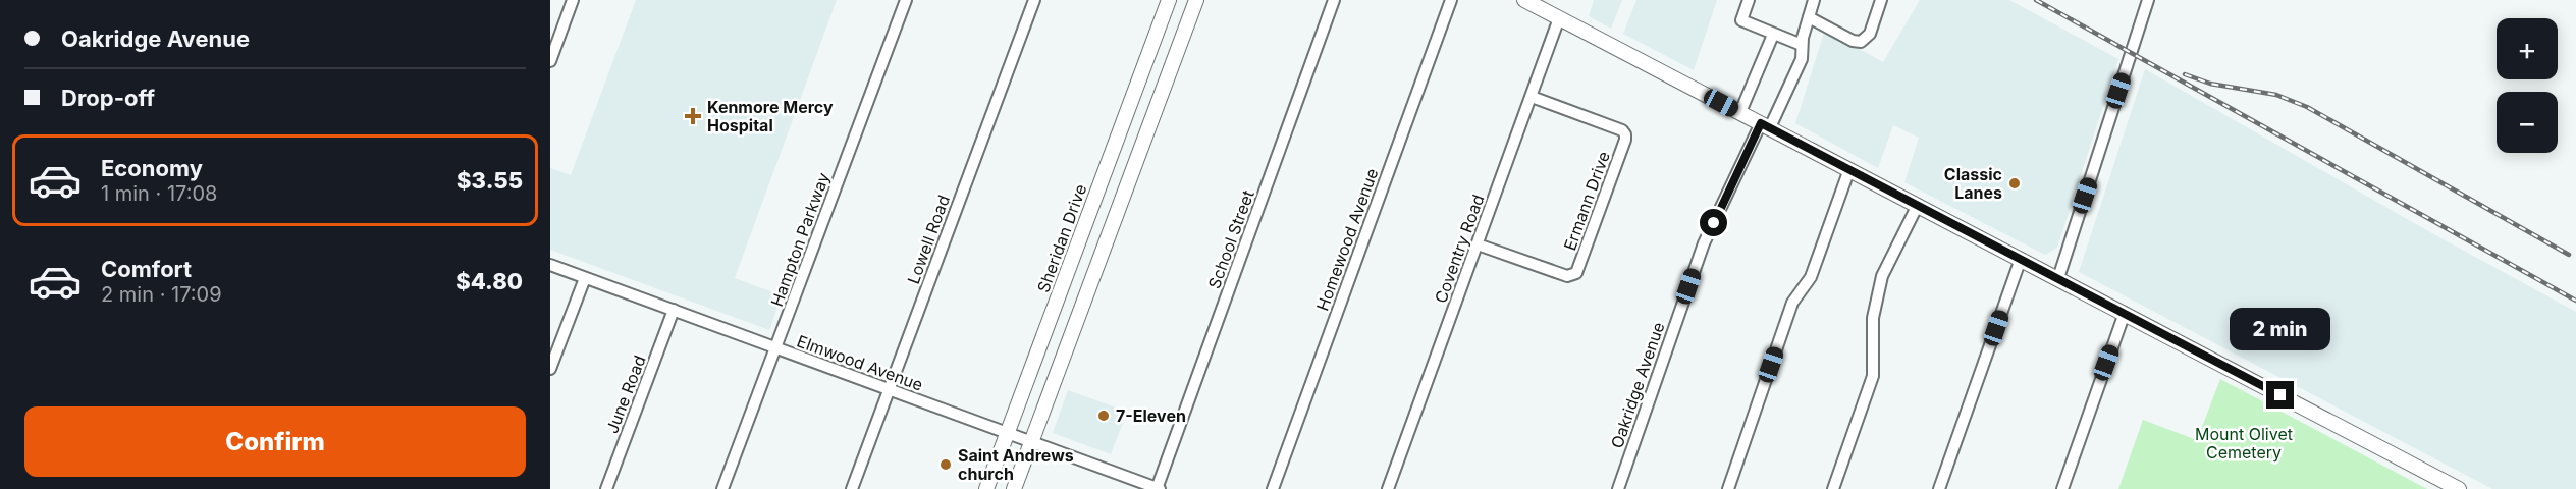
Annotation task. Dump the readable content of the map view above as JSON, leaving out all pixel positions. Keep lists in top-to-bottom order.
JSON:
{
  "streets": {
    "main road": ["Sheridan Drive"],
    "street": [
      "Ermann Drive",
      "Hampton Parkway",
      "Lowell Road",
      "School Street",
      "Homewood Avenue",
      "Coventry Road",
      "Elmwood Avenue",
      "Oakridge Avenue",
      "June Road"
    ]
  },
  "crossings": [
    ["Ermann Drive", "Coventry Road"],
    ["Sheridan Drive", "Elmwood Avenue"],
    ["Hampton Parkway", "Elmwood Avenue"],
    ["Lowell Road", "Elmwood Avenue"],
    ["School Street", "Elmwood Avenue"],
    ["Elmwood Avenue", "June Road"]
  ],
  "parks": ["Mount Olivet Cemetery"],
  "places": {
    "health": ["Kenmore Mercy Hospital"],
    "other": ["Classic Lanes", "7-Eleven", "Saint Andrews church"]
  },
  "page": {
    "banner": ["Oakridge Avenue", "Drop-off"],
    "map_buttons": ["+", "−"],
    "list": [
      {
        "name": "Economy",
        "note": "1 min · 17:08",
        "value": "$3.55"
      },
      {
        "name": "Comfort",
        "note": "2 min · 17:09",
        "value": "$4.80"
      }
    ],
    "bubble": "2 min",
    "buttons": "Confirm"
  }
}
